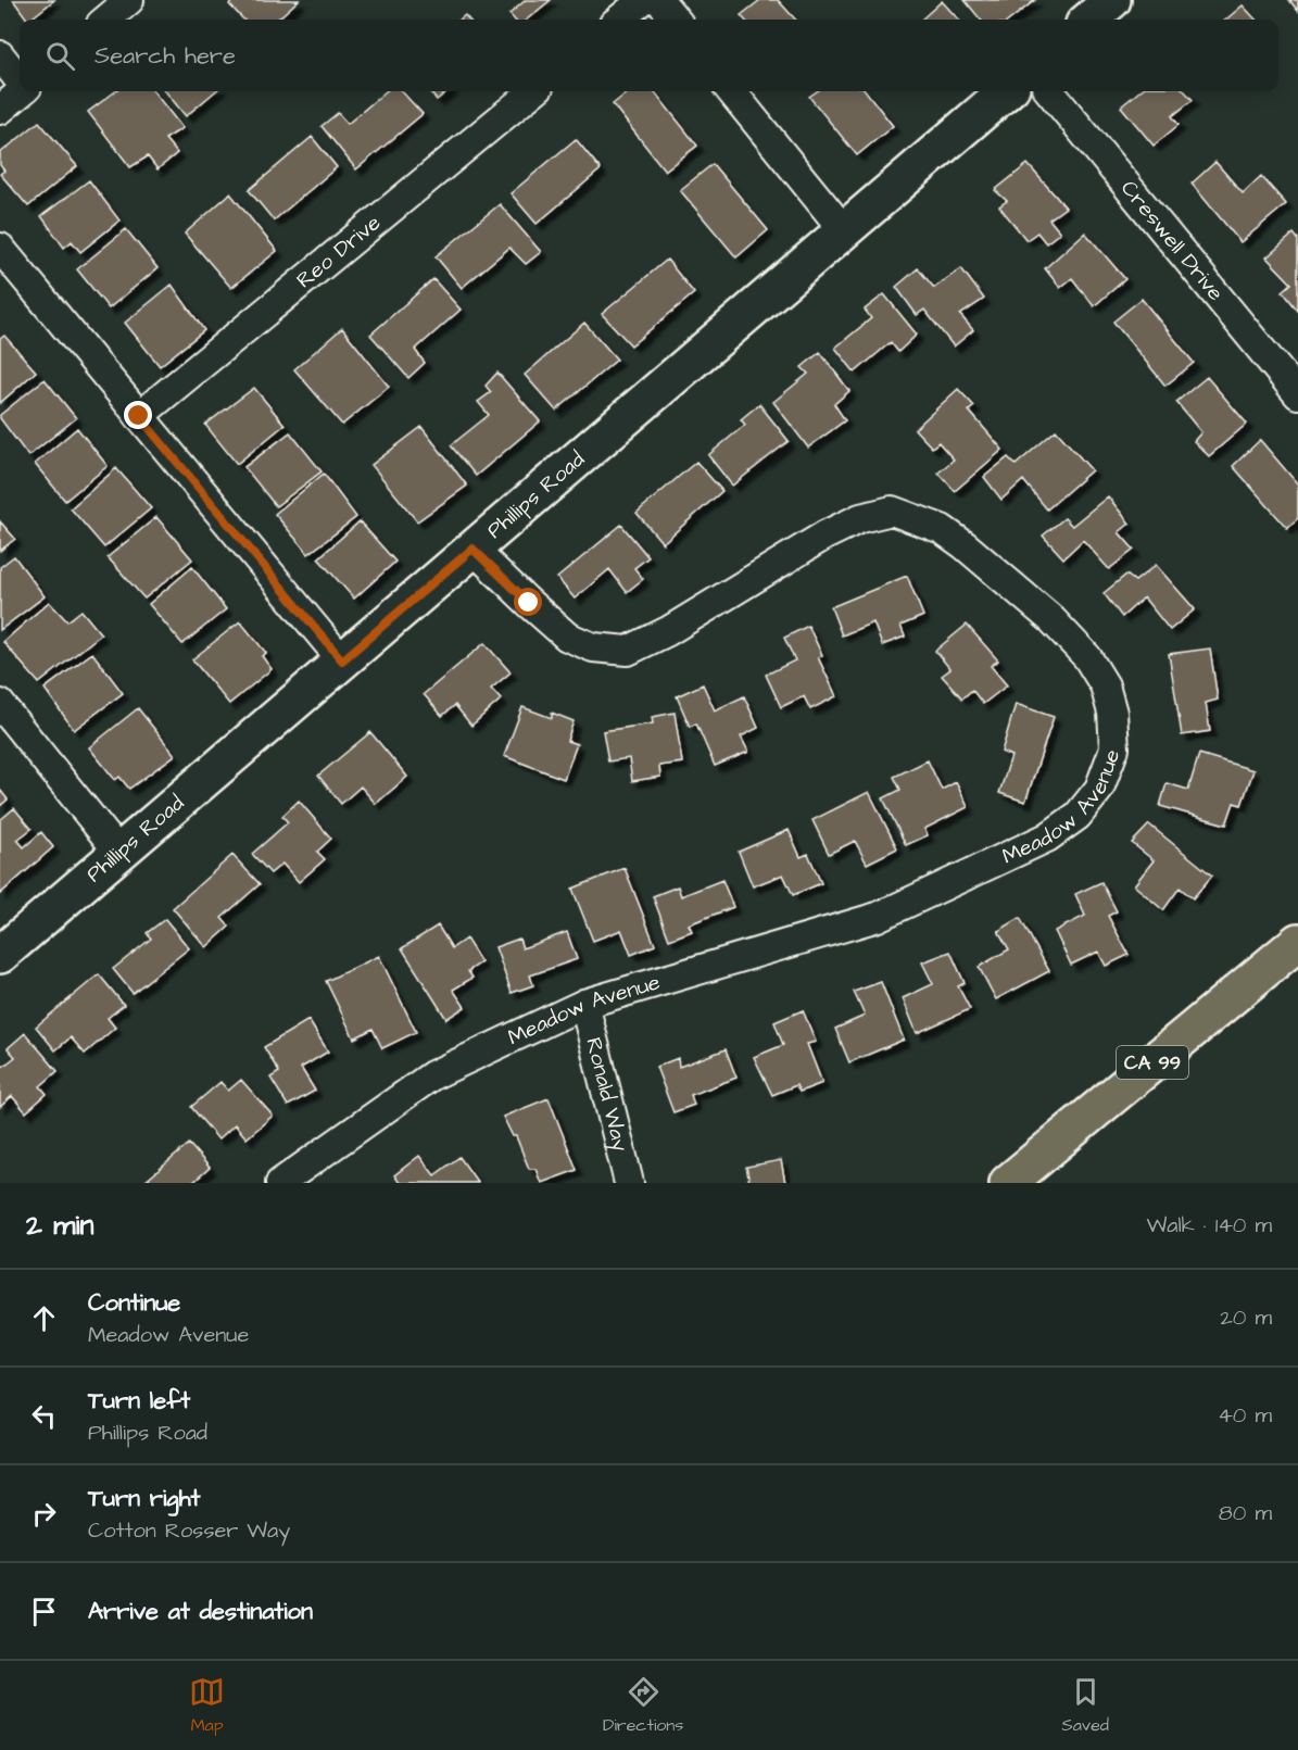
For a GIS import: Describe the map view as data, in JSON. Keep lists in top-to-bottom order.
{
  "streets": {
    "highway": ["CA 99"],
    "street": [
      "Creswell Drive",
      "Reo Drive",
      "Phillips Road",
      "Meadow Avenue",
      "Ronald Way"
    ]
  },
  "crossings": [
    ["Phillips Road", "Meadow Avenue"],
    ["Meadow Avenue", "Ronald Way"]
  ],
  "page": {
    "search": "Search here",
    "heading": ["2 min", "Walk · 140 m"],
    "list": [
      ["Continue", "Meadow Avenue", "20 m"],
      ["Turn left", "Phillips Road", "40 m"],
      ["Turn right", "Cotton Rosser Way", "80 m"],
      "Arrive at destination"
    ],
    "nav": ["Map", "Directions", "Saved"]
  }
}
